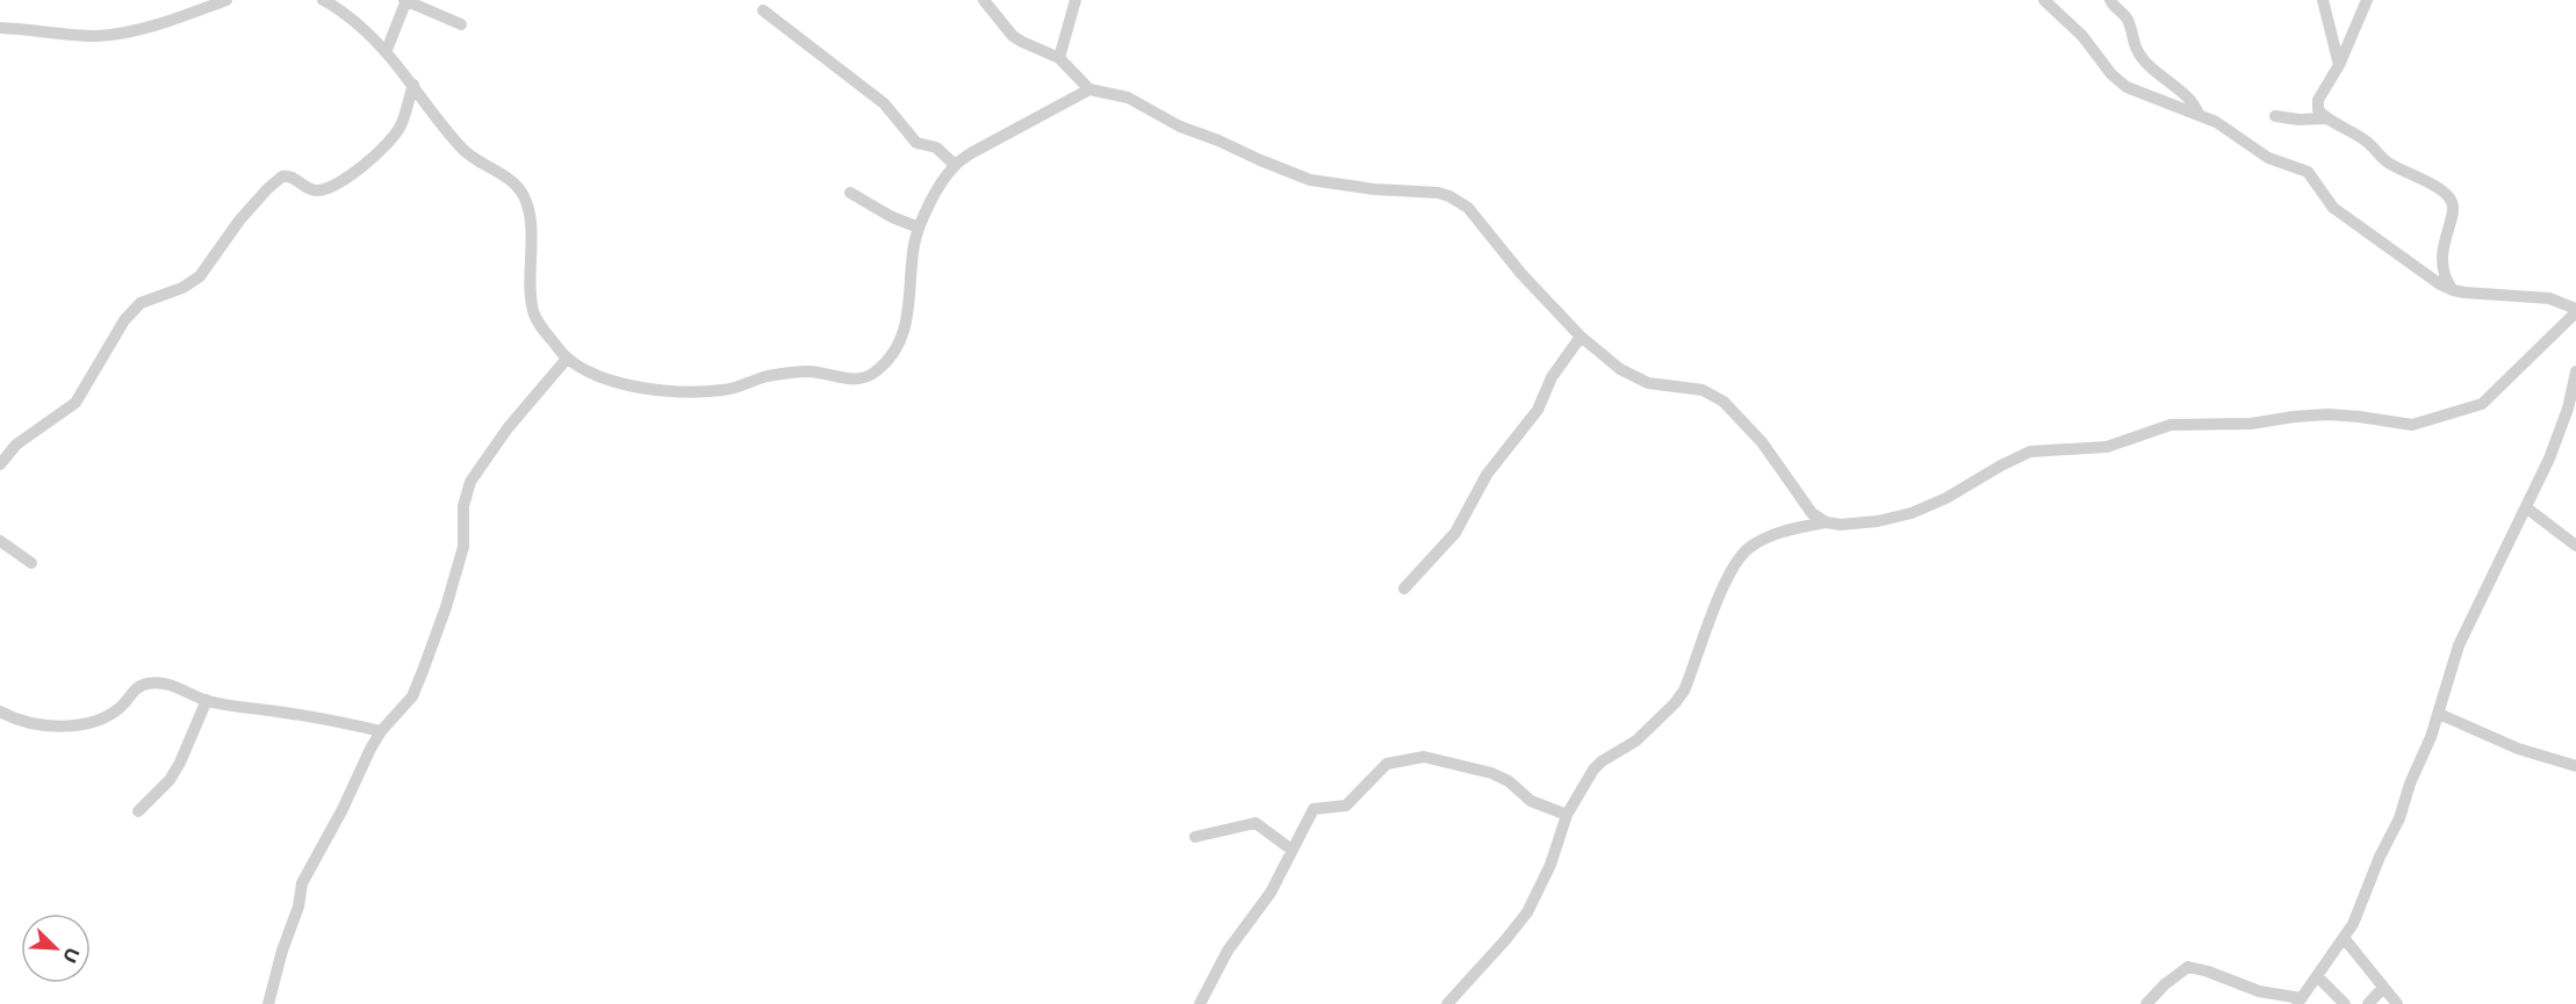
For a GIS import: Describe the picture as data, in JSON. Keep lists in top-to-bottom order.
{
  "north": "bottom right"
}
